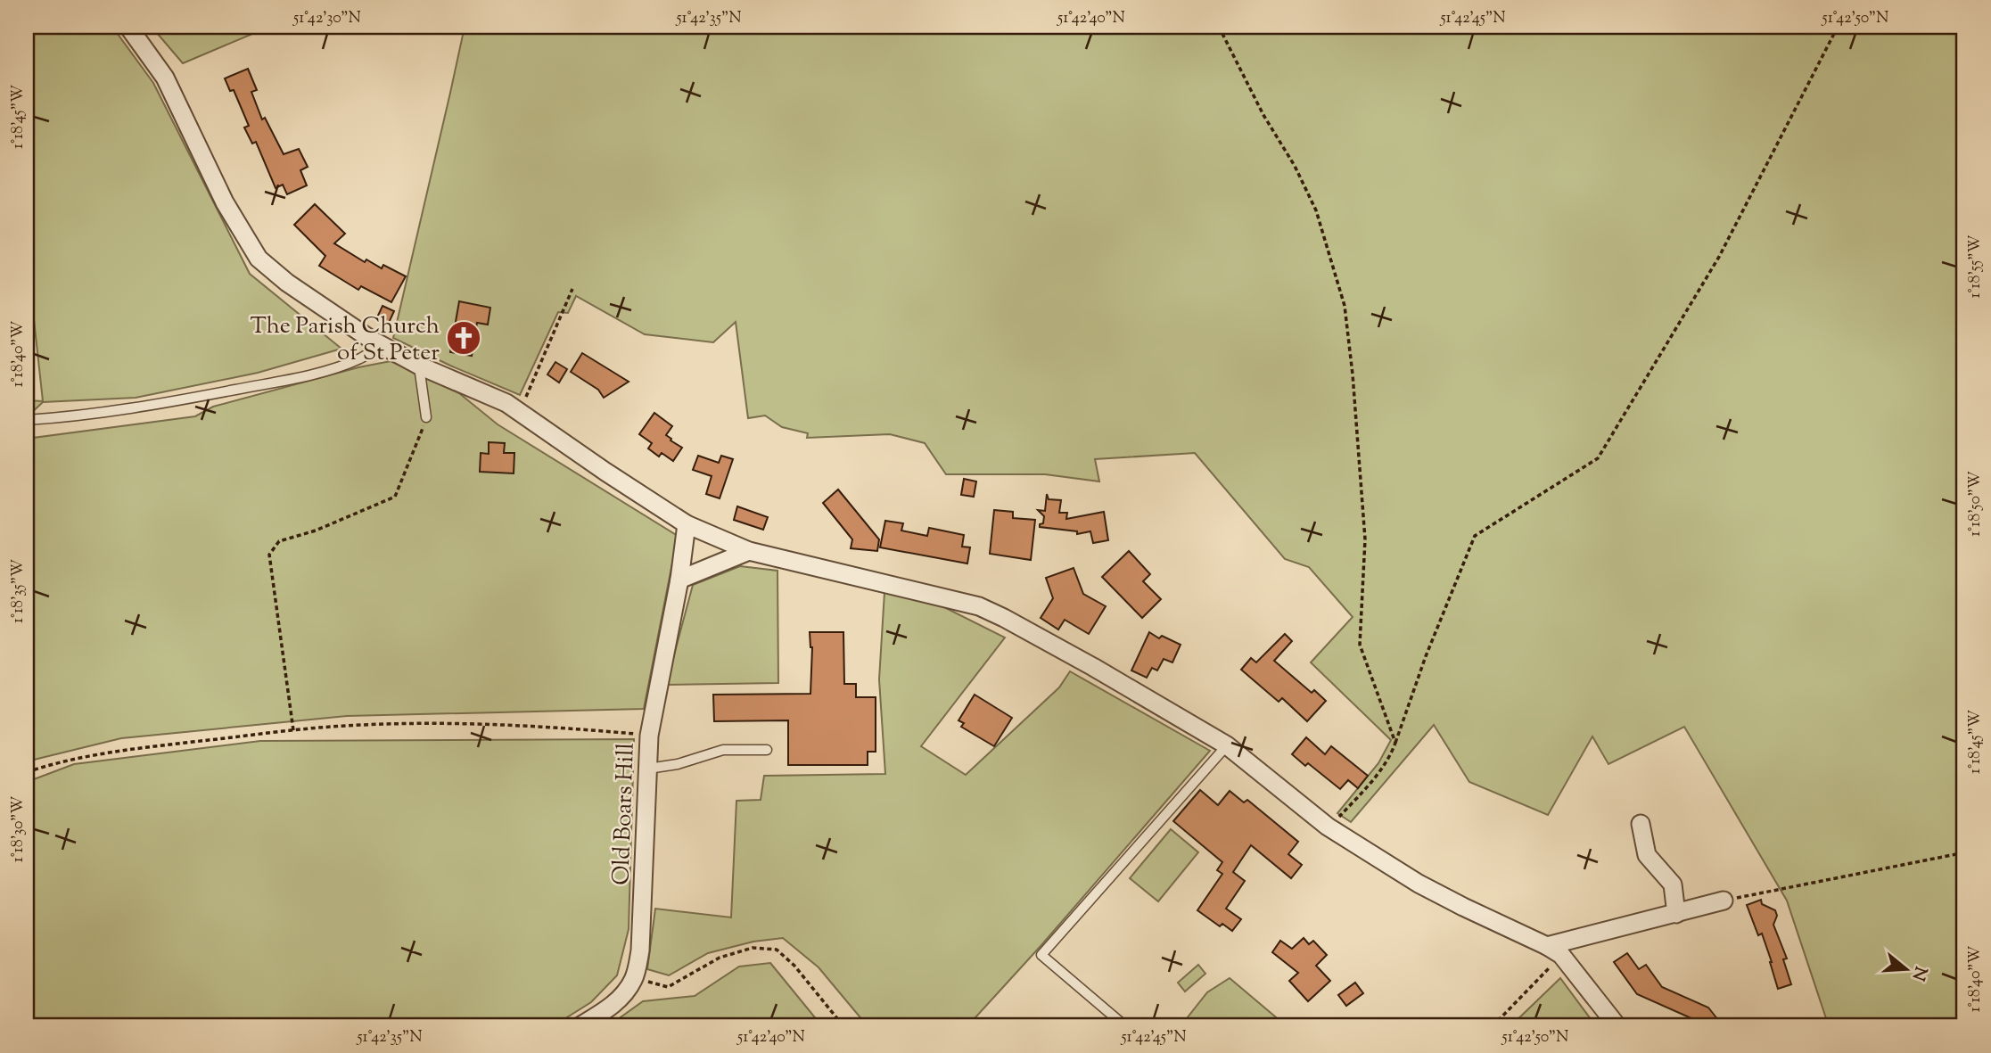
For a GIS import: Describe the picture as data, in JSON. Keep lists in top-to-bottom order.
{
  "streets": {
    "street": ["Old Boars Hill"]
  },
  "places": {
    "church": ["The Parish Church of St Peter"]
  },
  "north": "right",
  "coordinates": [
    "51°42'30\"N",
    "51°42'35\"N",
    "51°42'40\"N",
    "51°42'45\"N",
    "51°42'50\"N",
    "1°18'45\"W",
    "1°18'55\"W",
    "1°18'40\"W",
    "1°18'50\"W",
    "1°18'35\"W",
    "1°18'30\"W"
  ]
}
